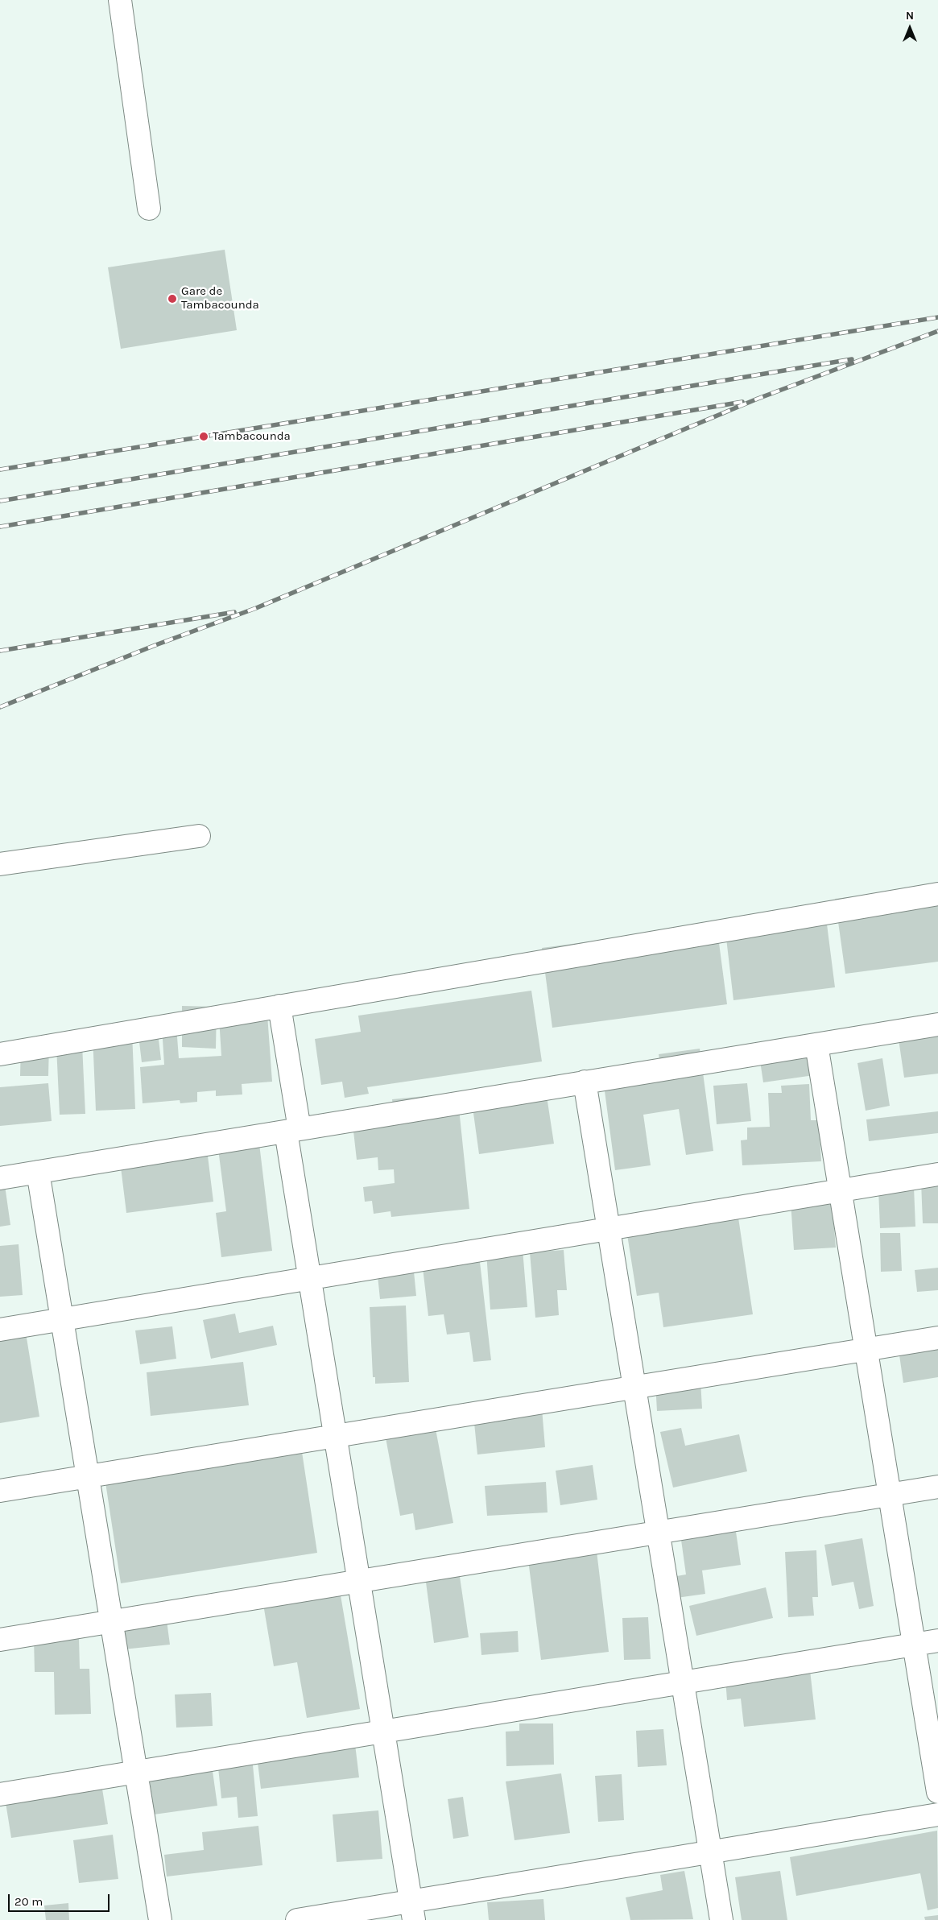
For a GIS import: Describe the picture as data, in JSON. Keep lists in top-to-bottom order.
{
  "places": ["Gare de Tambacounda", "Tambacounda"],
  "scale_bar": "20 m",
  "north": "top"
}
